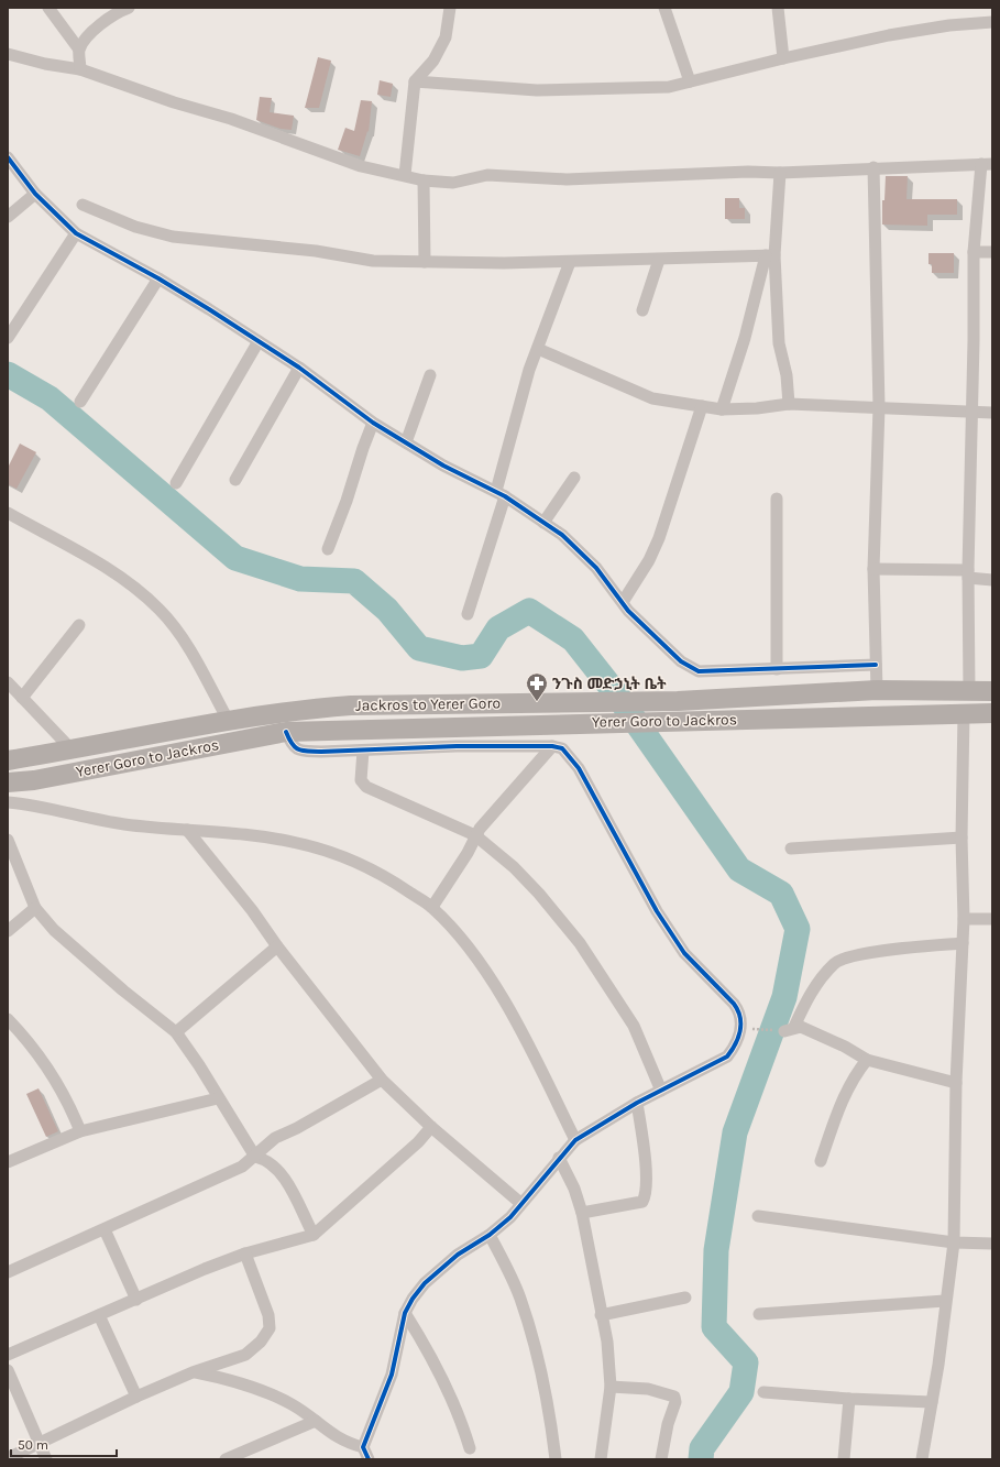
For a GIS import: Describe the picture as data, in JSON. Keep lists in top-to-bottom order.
{
  "streets": {
    "main road": ["Jackros to Yerer Goro", "Yerer Goro to Jackros"]
  },
  "places": {
    "pharmacy": ["ንጉስ መድኃኒት ቤት"]
  },
  "scale_bar": "50 m"
}
